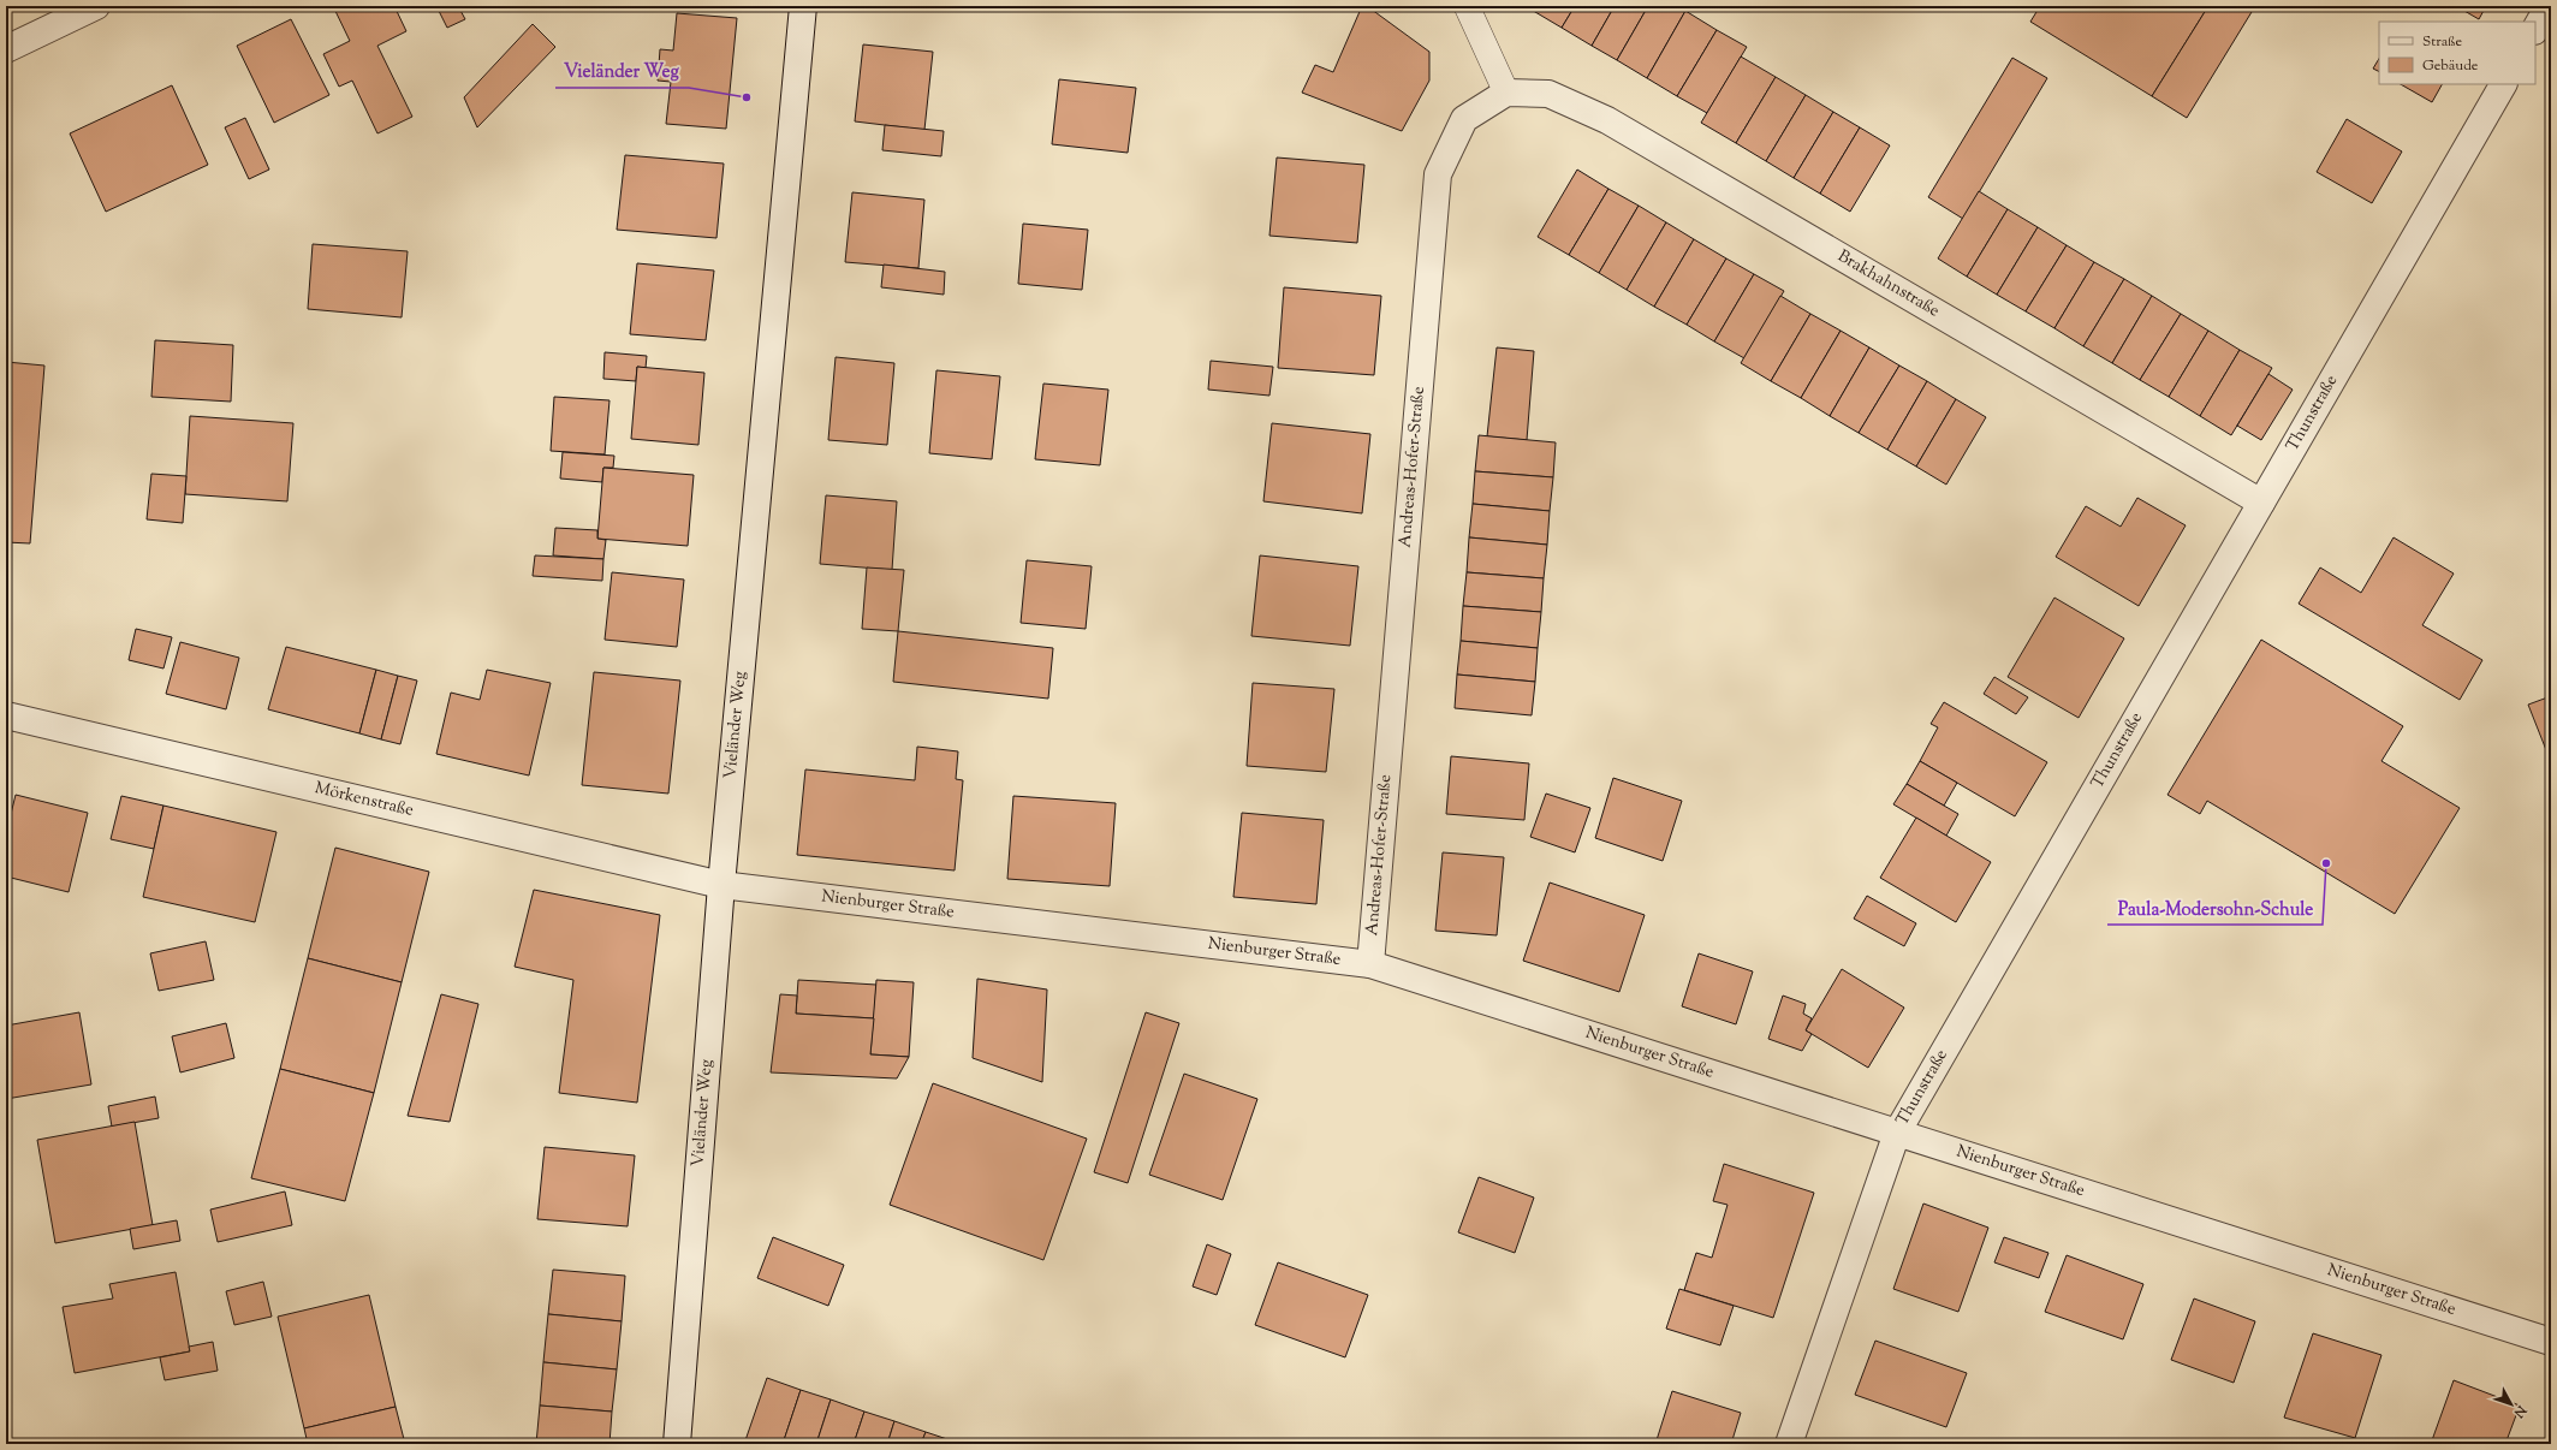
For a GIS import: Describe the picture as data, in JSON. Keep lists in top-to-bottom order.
{
  "streets": {
    "street": [
      "Brakhahnstraße",
      "Thunstraße",
      "Andreas-Hofer-Straße",
      "Vieländer Weg",
      "Mörkenstraße",
      "Nienburger Straße"
    ]
  },
  "crossings": [
    ["Brakhahnstraße", "Thunstraße"],
    ["Brakhahnstraße", "Andreas-Hofer-Straße"],
    ["Thunstraße", "Nienburger Straße"],
    ["Andreas-Hofer-Straße", "Nienburger Straße"],
    ["Vieländer Weg", "Mörkenstraße"],
    ["Vieländer Weg", "Nienburger Straße"],
    ["Mörkenstraße", "Nienburger Straße"]
  ],
  "places": ["Vieländer Weg", "Paula-Modersohn-Schule"],
  "legend": ["Straße", "Gebäude"],
  "north": "bottom right"
}
